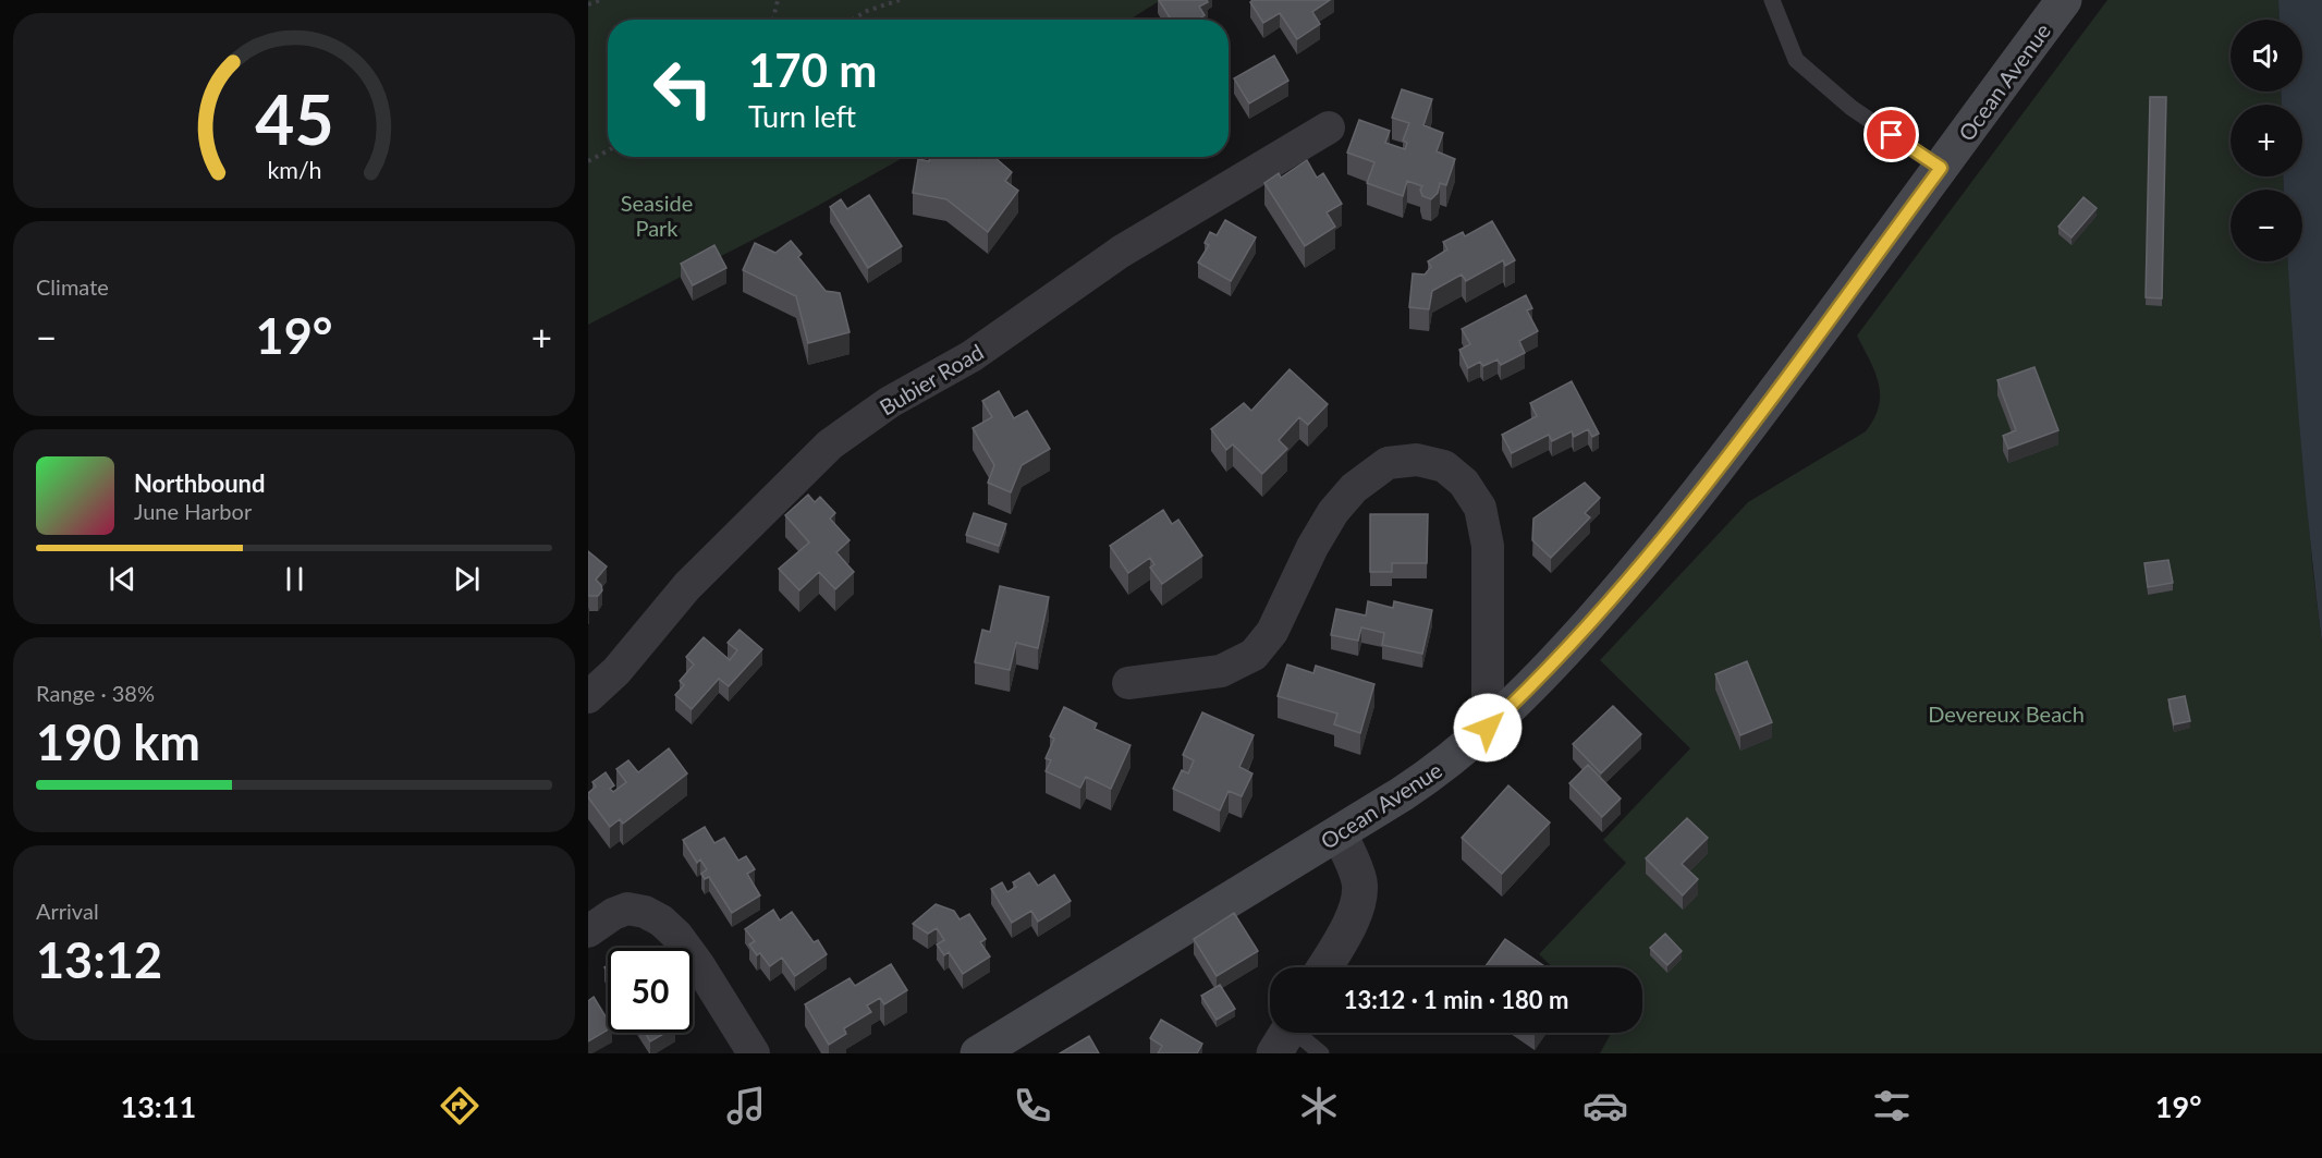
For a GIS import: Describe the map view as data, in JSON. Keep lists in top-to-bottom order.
{
  "streets": {
    "main road": ["Ocean Avenue"],
    "street": ["Bubier Road"]
  },
  "parks": ["Seaside Park", "Devereux Beach"],
  "page": {
    "map_buttons": ["+", "−"],
    "turn": ["170 m", "Turn left"],
    "tile": [
      "Climate",
      ["Range · 38%", "190 km"],
      ["Arrival", "13:12"]
    ],
    "heat": ["−", "19°", "+"],
    "song": ["Northbound", "June Harbor"],
    "limit": "50",
    "trip": "13:12 · 1 min · 180 m",
    "tabs": ["13:11", "19°"],
    "gauge": ["45", "km/h"]
  }
}
